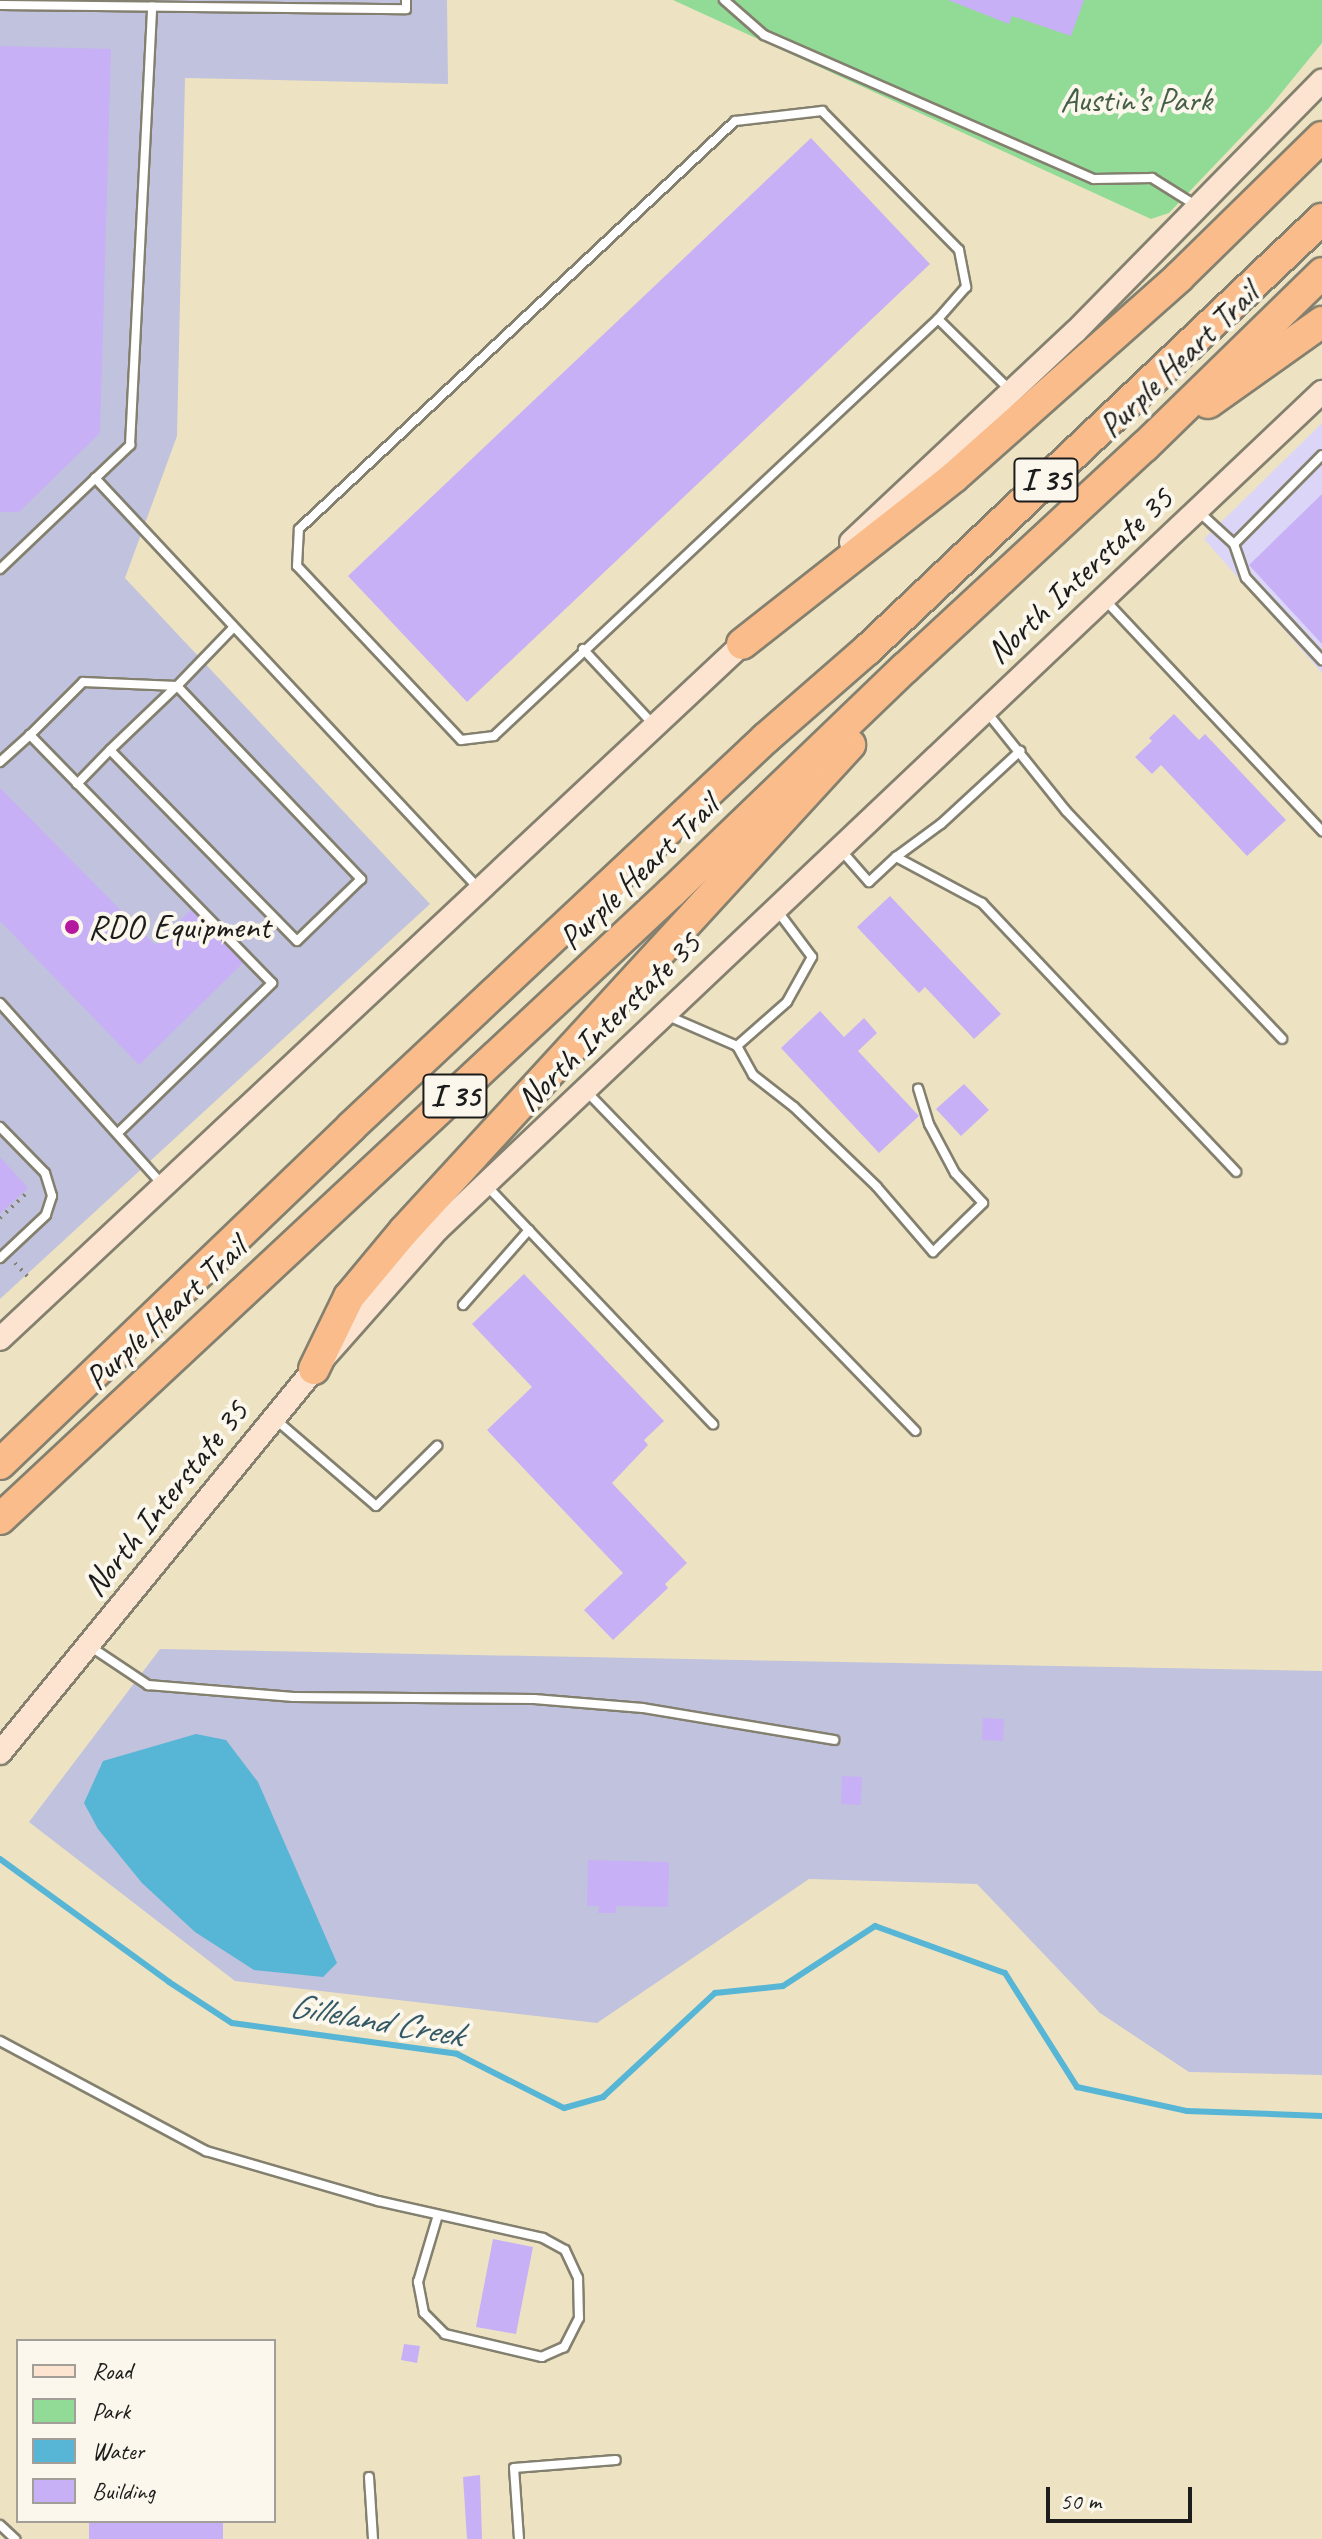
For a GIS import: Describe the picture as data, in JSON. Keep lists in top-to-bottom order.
{
  "streets": {
    "highway": ["Purple Heart Trail", "I 35"],
    "main road": ["North Interstate 35"]
  },
  "water": ["Gilleland Creek"],
  "parks": ["Austin’s Park"],
  "places": ["RDO Equipment"],
  "legend": [
    "Road",
    "Park",
    "Water",
    "Building"
  ],
  "scale_bar": "50 m"
}
